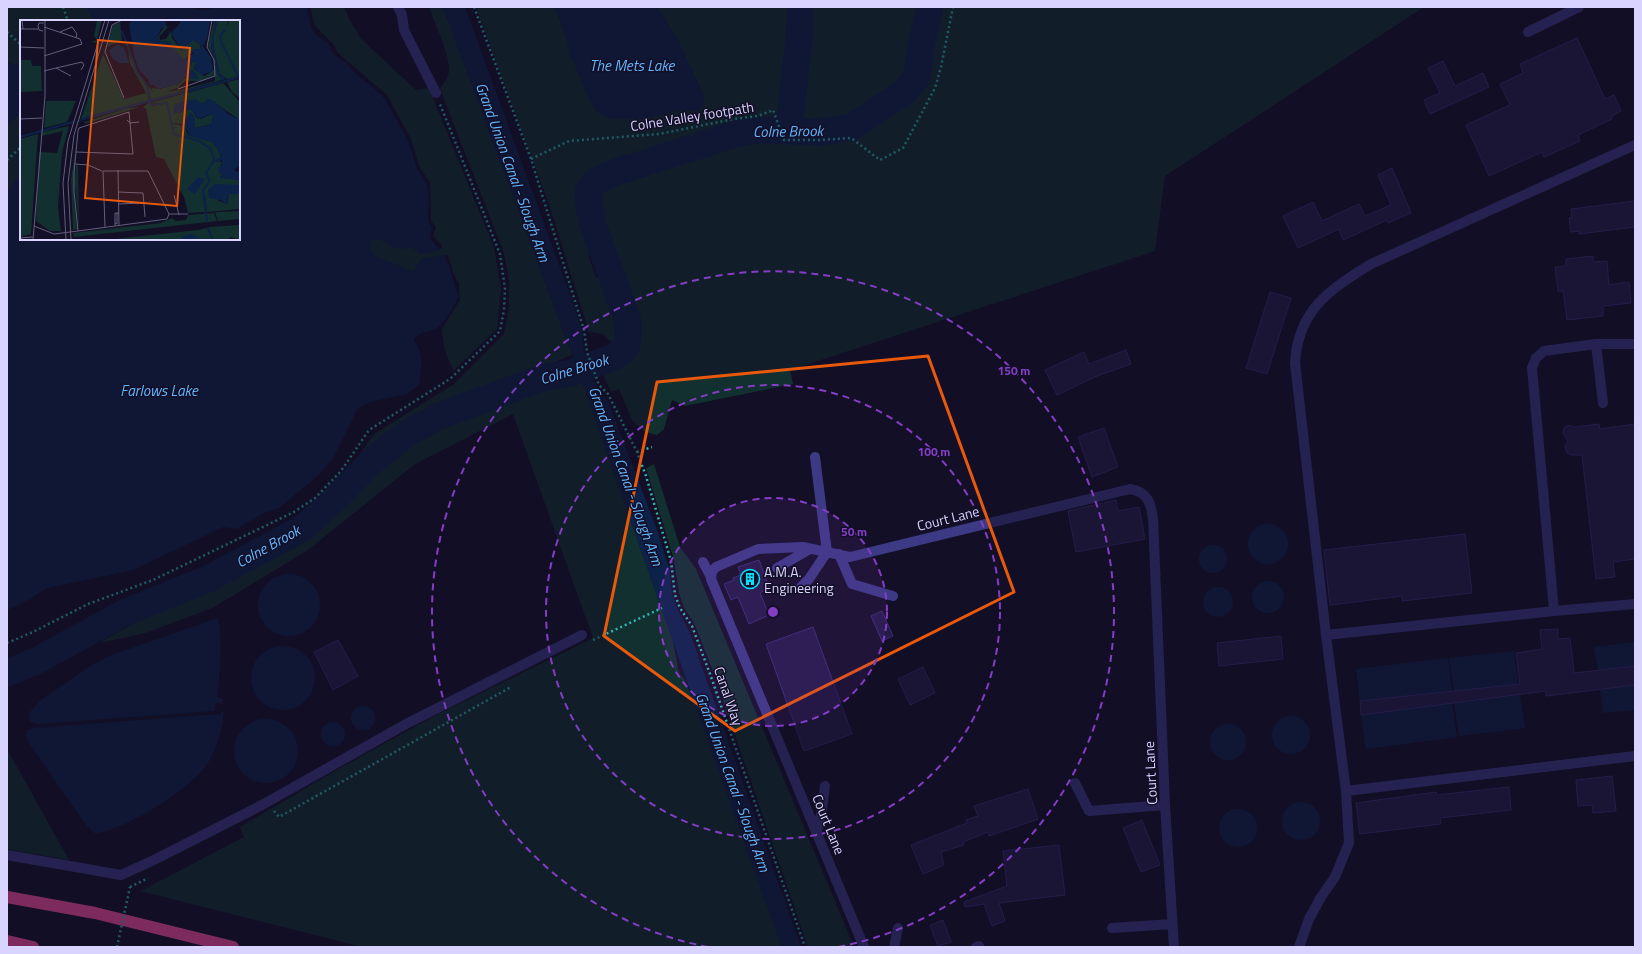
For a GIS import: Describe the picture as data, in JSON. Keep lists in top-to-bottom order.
{
  "streets": {
    "lane": ["Court Lane"],
    "path": ["Colne Valley footpath", "Canal Way"]
  },
  "crossings": [
    ["Colne Valley footpath", "Canal Way"]
  ],
  "water": [
    "The Mets Lake",
    "Colne Brook",
    "Grand Union Canal - Slough Arm",
    "Farlows Lake"
  ],
  "places": {
    "building": ["A.M.A. Engineering"]
  },
  "rings": ["150 m", "100 m", "50 m"]
}
